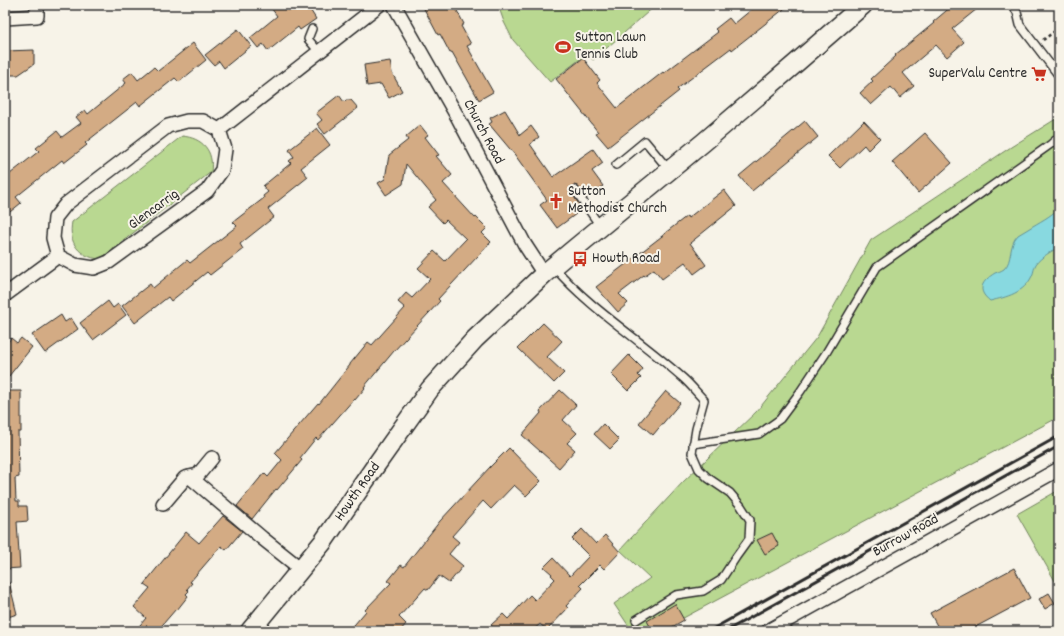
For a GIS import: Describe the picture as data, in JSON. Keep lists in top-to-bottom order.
{
  "streets": {
    "main road": ["Howth Road"],
    "street": ["Church Road", "Glencarrig", "Burrow Road"]
  },
  "crossings": [
    ["Church Road", "Howth Road"]
  ],
  "places": {
    "sports": ["Sutton Lawn Tennis Club"],
    "supermarket": ["SuperValu Centre"],
    "church": ["Sutton Methodist Church"],
    "bus stop": ["Howth Road"]
  }
}
